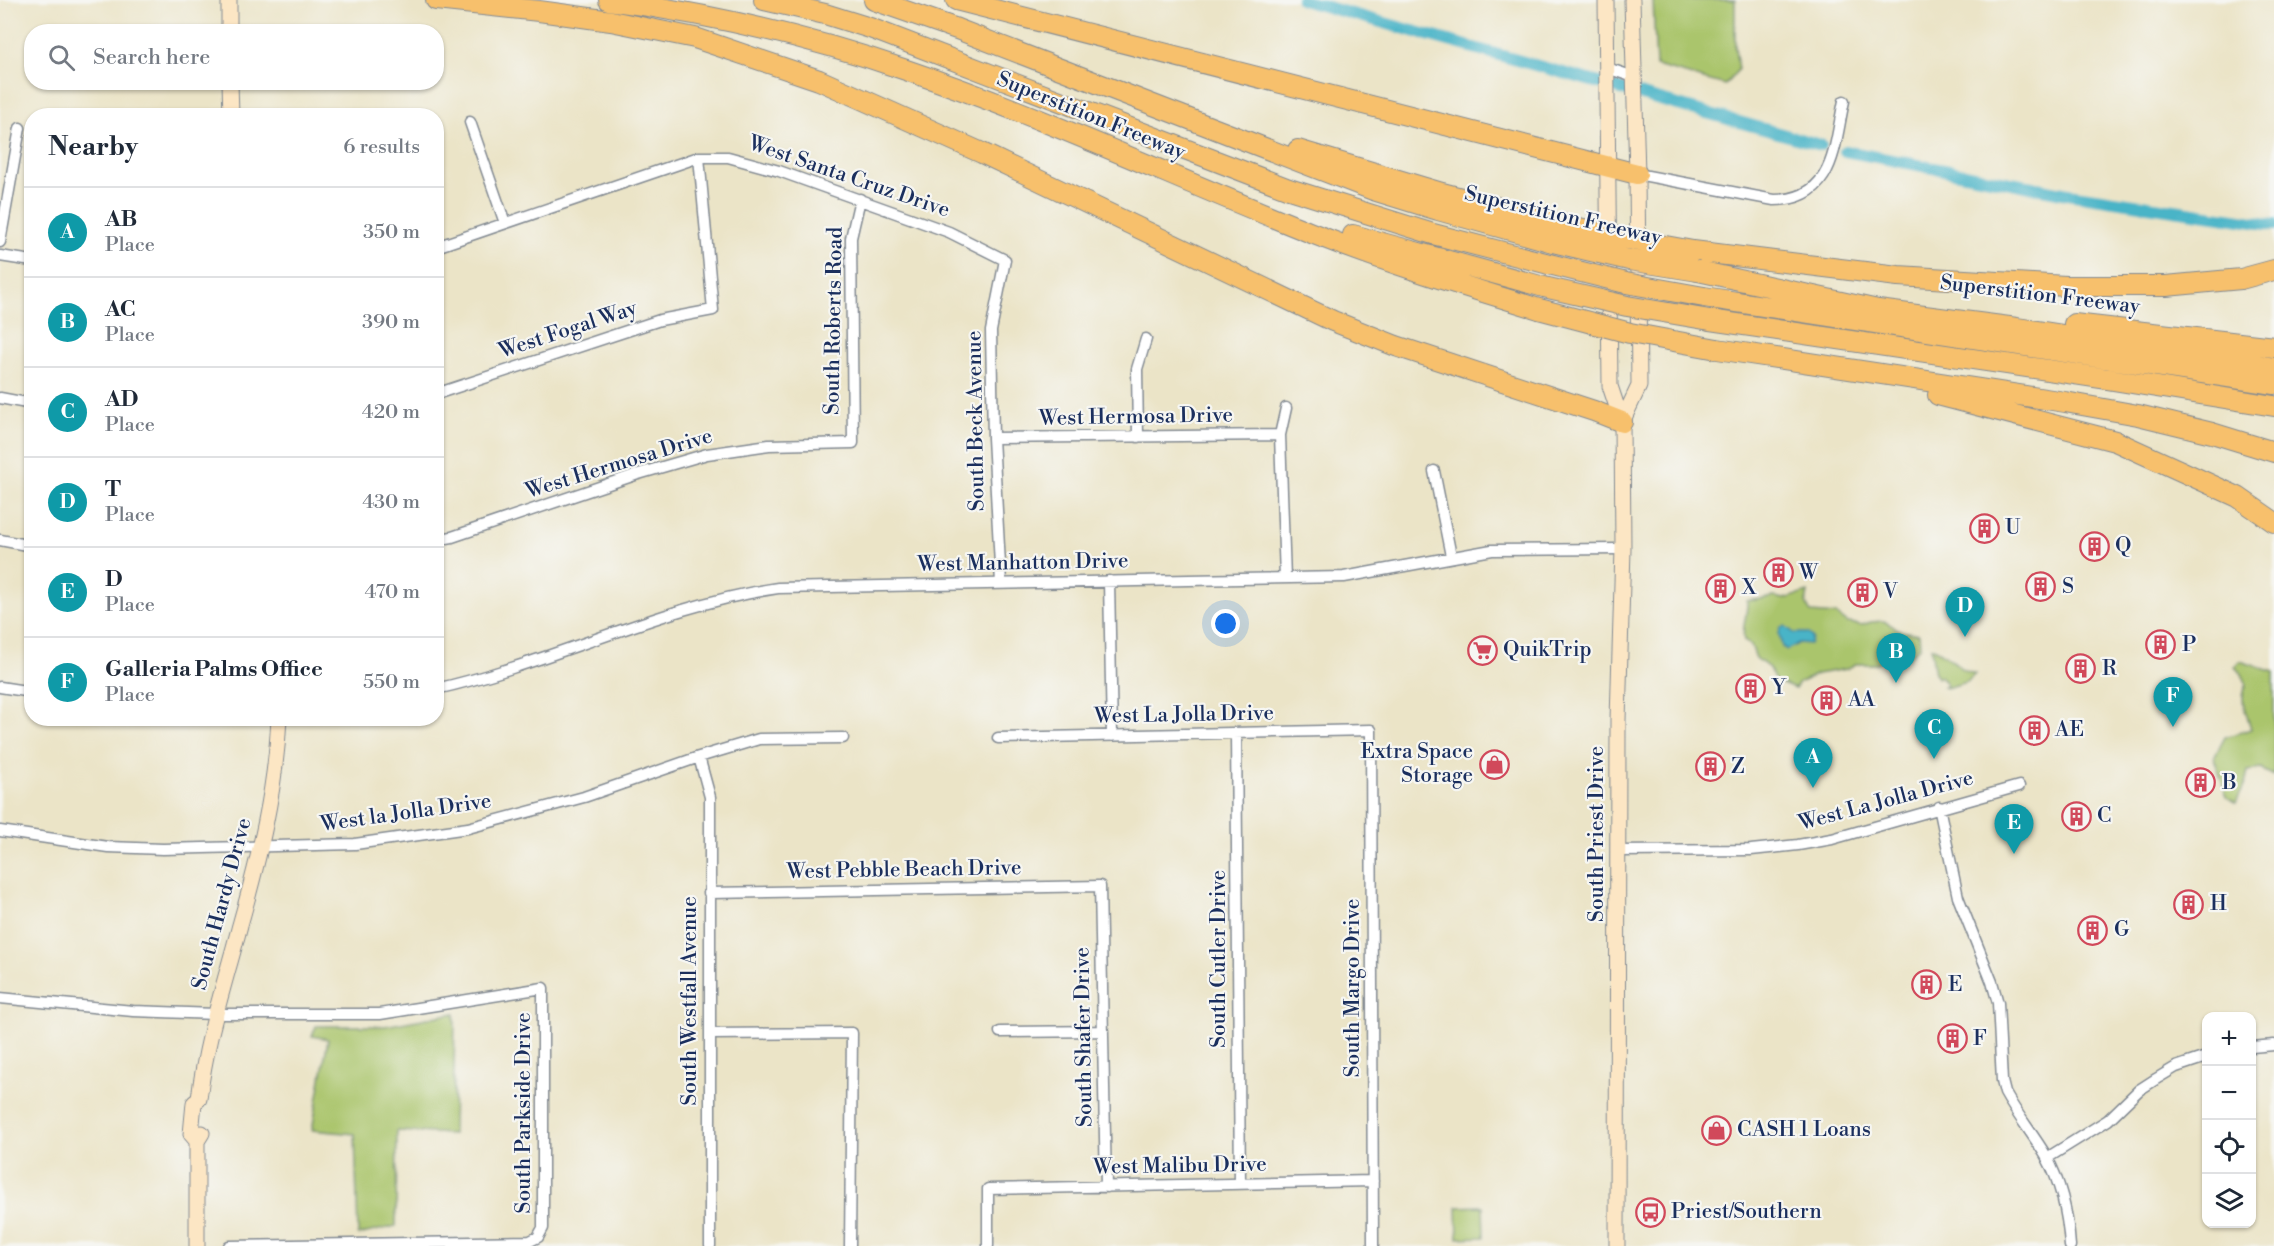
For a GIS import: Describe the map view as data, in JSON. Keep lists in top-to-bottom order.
{
  "streets": {
    "highway": ["Superstition Freeway"],
    "main road": ["South Priest Drive", "South Hardy Drive"],
    "street": [
      "West Santa Cruz Drive",
      "South Roberts Road",
      "West Fogal Way",
      "West Hermosa Drive",
      "South Beck Avenue",
      "West Manhatton Drive",
      "West La Jolla Drive",
      "West la Jolla Drive",
      "West Pebble Beach Drive",
      "South Cutler Drive",
      "South Margo Drive",
      "South Westfall Avenue",
      "South Shafer Drive",
      "South Parkside Drive",
      "West Malibu Drive"
    ]
  },
  "crossings": [
    ["West Santa Cruz Drive", "South Roberts Road"],
    ["West Santa Cruz Drive", "West Fogal Way"],
    ["West Santa Cruz Drive", "South Beck Avenue"],
    ["South Roberts Road", "West Hermosa Drive"],
    ["West Hermosa Drive", "South Beck Avenue"],
    ["South Beck Avenue", "West Manhatton Drive"],
    ["West Manhatton Drive", "South Priest Drive"],
    ["West La Jolla Drive", "South Priest Drive"],
    ["West La Jolla Drive", "South Cutler Drive"],
    ["West La Jolla Drive", "South Margo Drive"],
    ["West la Jolla Drive", "South Hardy Drive"],
    ["West la Jolla Drive", "South Westfall Avenue"],
    ["West Pebble Beach Drive", "South Westfall Avenue"],
    ["West Pebble Beach Drive", "South Shafer Drive"],
    ["South Hardy Drive", "South Parkside Drive"],
    ["South Cutler Drive", "West Malibu Drive"],
    ["South Margo Drive", "West Malibu Drive"],
    ["South Shafer Drive", "West Malibu Drive"]
  ],
  "places": {
    "building": [
      "U",
      "Q",
      "W",
      "S",
      "X",
      "V",
      "P",
      "R",
      "Y",
      "AA",
      "AE",
      "Z",
      "B",
      "C",
      "H",
      "G",
      "E",
      "F"
    ],
    "supermarket": ["QuikTrip"],
    "shop": ["Extra Space Storage", "CASH 1 Loans"],
    "bus stop": ["Priest/Southern"]
  },
  "page": {
    "search": "Search here",
    "heading": ["Nearby", "6 results"],
    "list": [
      {
        "mark": "A",
        "name": "AB",
        "note": "Place",
        "value": "350 m"
      },
      {
        "mark": "B",
        "name": "AC",
        "note": "Place",
        "value": "390 m"
      },
      {
        "mark": "C",
        "name": "AD",
        "note": "Place",
        "value": "420 m"
      },
      {
        "mark": "D",
        "name": "T",
        "note": "Place",
        "value": "430 m"
      },
      {
        "mark": "E",
        "name": "D",
        "note": "Place",
        "value": "470 m"
      },
      {
        "mark": "F",
        "name": "Galleria Palms Office",
        "note": "Place",
        "value": "550 m"
      }
    ],
    "pins": [
      "D",
      "B",
      "F",
      "C",
      "A",
      "E"
    ],
    "map_buttons": ["+", "−"]
  }
}
